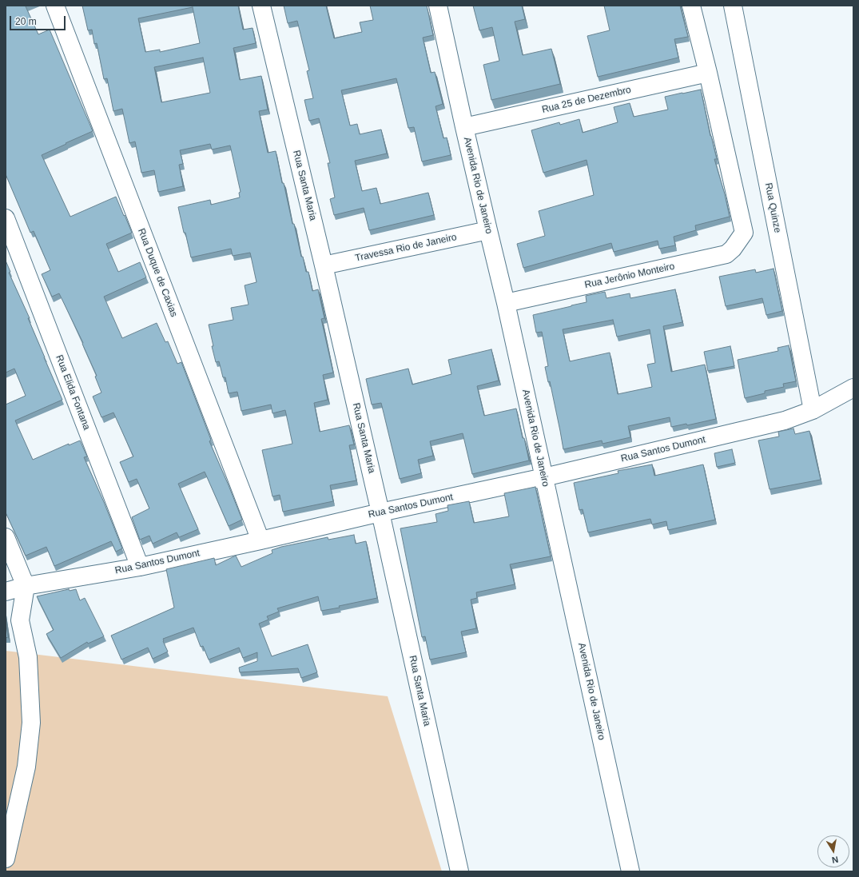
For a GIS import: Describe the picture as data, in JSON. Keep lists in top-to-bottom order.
{
  "streets": {
    "street": [
      "Rua 25 de Dezembro",
      "Rua Santa Maria",
      "Avenida Rio de Janeiro",
      "Rua Quinze",
      "Travessa Rio de Janeiro",
      "Rua Duque de Caxias",
      "Rua Jerônio Monteiro",
      "Rua Elida Fontana",
      "Rua Santos Dumont"
    ]
  },
  "crossings": [
    ["Rua 25 de Dezembro", "Avenida Rio de Janeiro"],
    ["Rua 25 de Dezembro", "Rua Jerônio Monteiro"],
    ["Rua Santa Maria", "Travessa Rio de Janeiro"],
    ["Rua Santa Maria", "Rua Santos Dumont"],
    ["Avenida Rio de Janeiro", "Travessa Rio de Janeiro"],
    ["Avenida Rio de Janeiro", "Rua Jerônio Monteiro"],
    ["Avenida Rio de Janeiro", "Rua Santos Dumont"],
    ["Rua Quinze", "Rua Santos Dumont"],
    ["Rua Duque de Caxias", "Rua Santos Dumont"],
    ["Rua Elida Fontana", "Rua Santos Dumont"]
  ],
  "scale_bar": "20 m",
  "north": "bottom"
}
